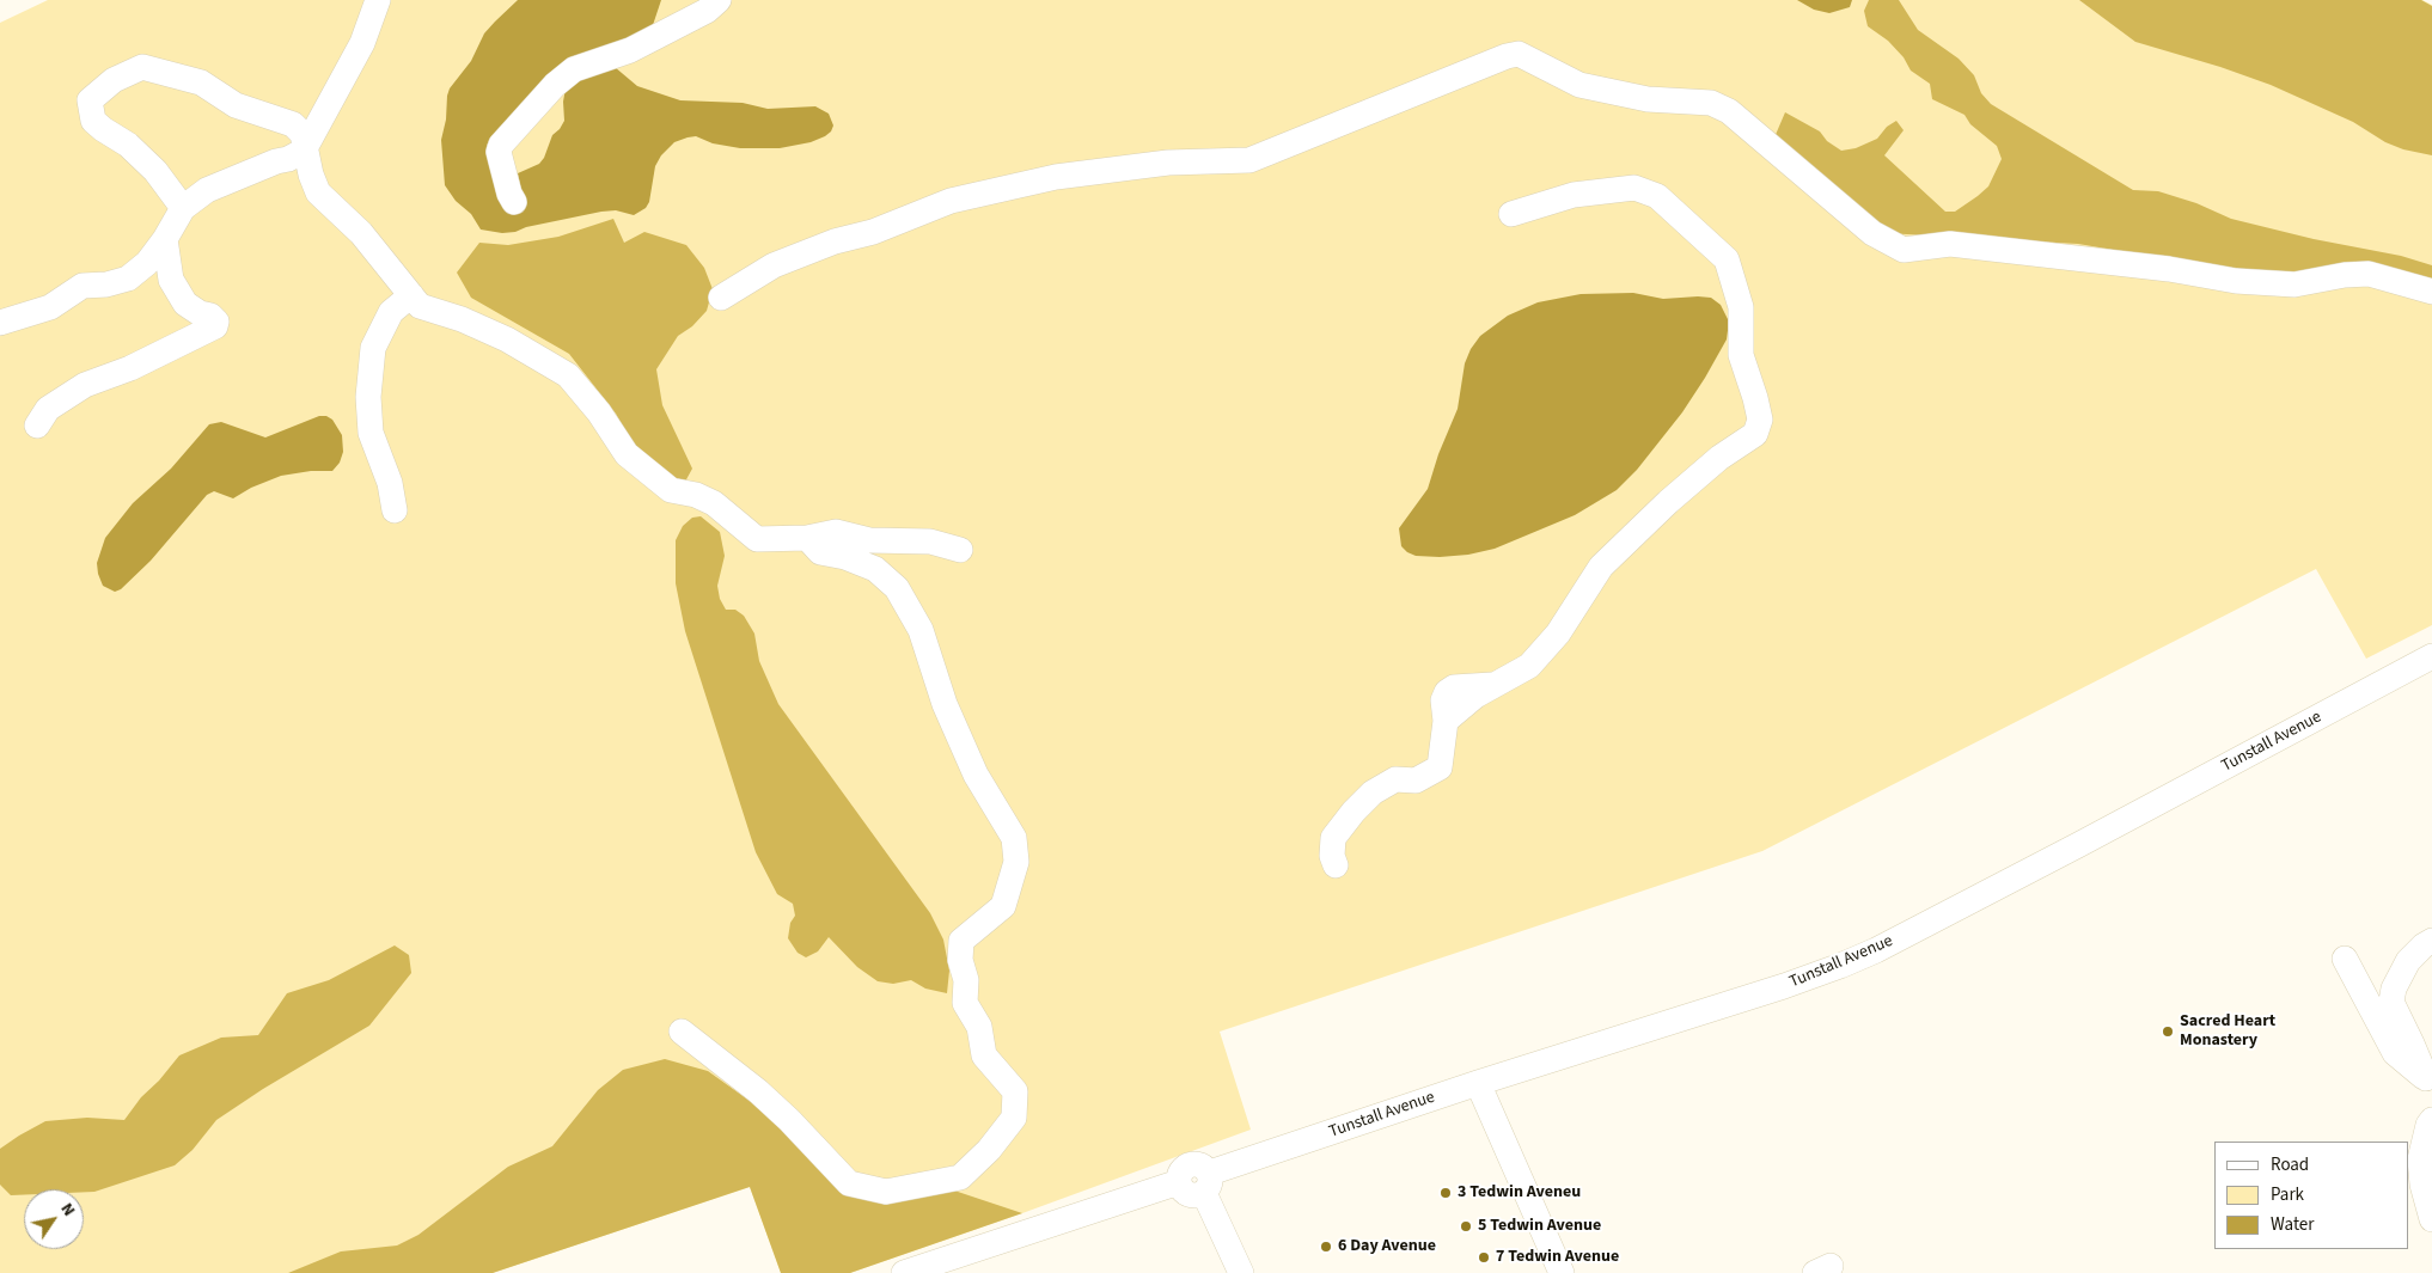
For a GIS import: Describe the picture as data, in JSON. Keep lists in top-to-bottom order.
{
  "streets": {
    "street": ["Tunstall Avenue"]
  },
  "places": [
    "Sacred Heart Monastery",
    "3 Tedwin Aveneu",
    "5 Tedwin Avenue",
    "6 Day Avenue",
    "7 Tedwin Avenue"
  ],
  "legend": ["Road", "Park", "Water"],
  "north": "top right"
}
